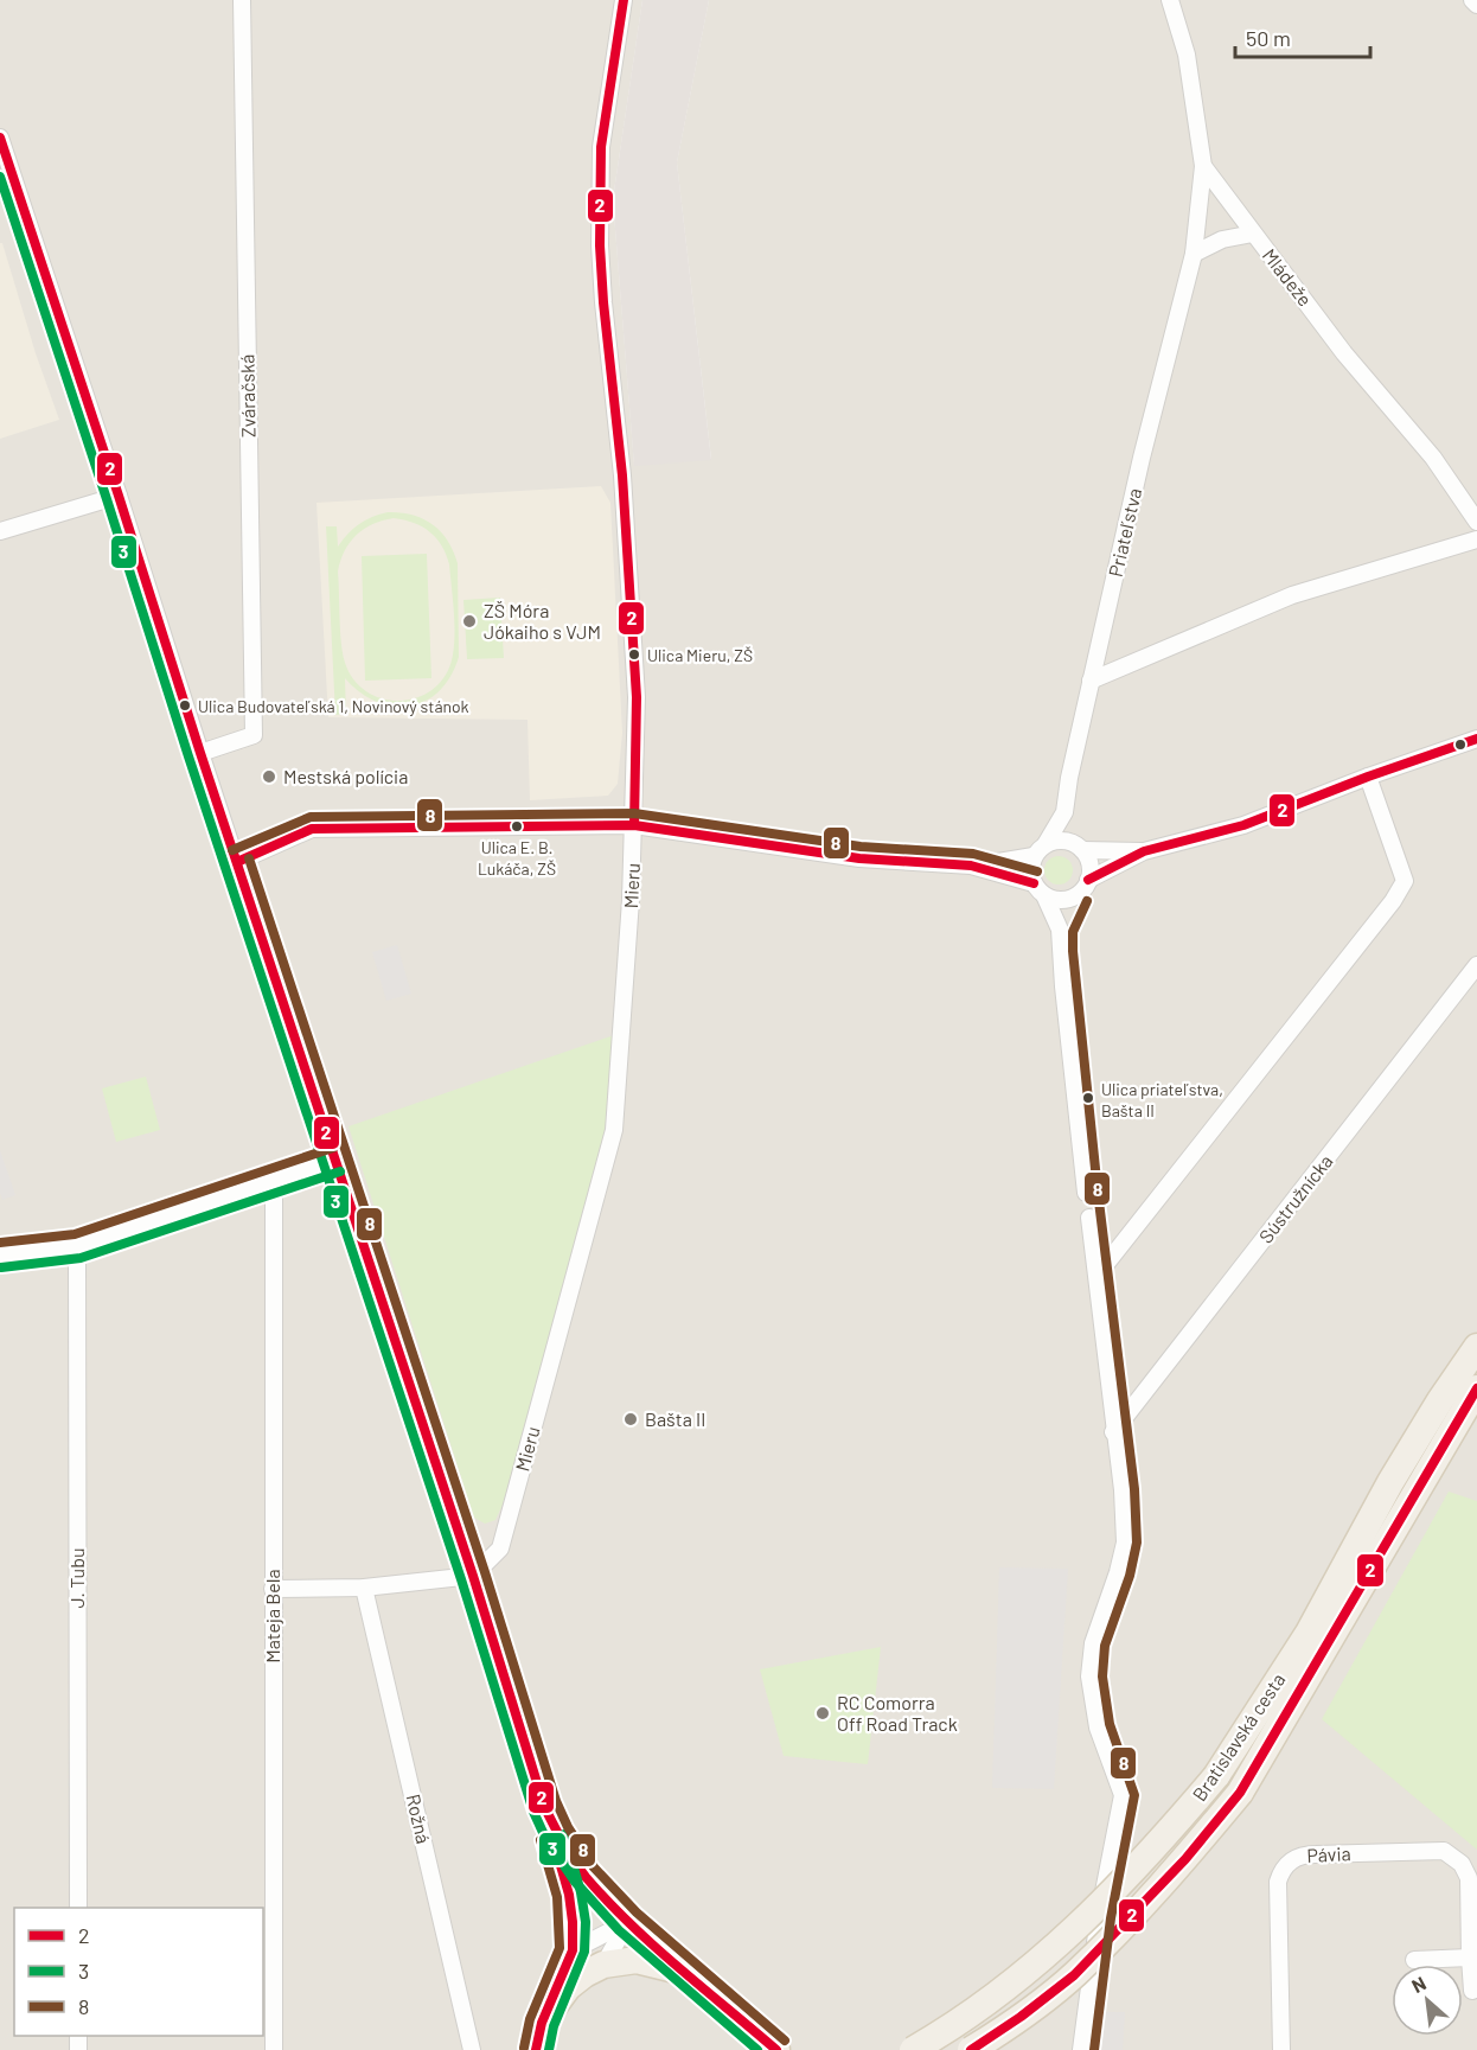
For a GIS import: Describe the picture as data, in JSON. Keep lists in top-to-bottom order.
{
  "streets": {
    "main road": ["Bratislavská cesta"],
    "street": [
      "Mládeže",
      "Zváračská",
      "Priateľstva",
      "Mieru",
      "Sústružnícka",
      "J. Tubu",
      "Mateja Bela",
      "Rožná",
      "Pávia"
    ]
  },
  "crossings": [
    ["Mládeže", "Priateľstva"]
  ],
  "places": [
    "ZŠ Móra Jókaiho s VJM",
    "Ulica Mieru, ZŠ",
    "Ulica Budovateľská 1, Novinový stánok",
    "Mestská polícia",
    "Ulica E. B. Lukáča, ZŠ",
    "Ulica priateľstva, Bašta II",
    "Bašta II",
    "RC Comorra Off Road Track"
  ],
  "lines": ["transit line 2", "transit line 3", "transit line 8"],
  "legend": ["2", "3", "8"],
  "scale_bar": "50 m",
  "north": "top left"
}
